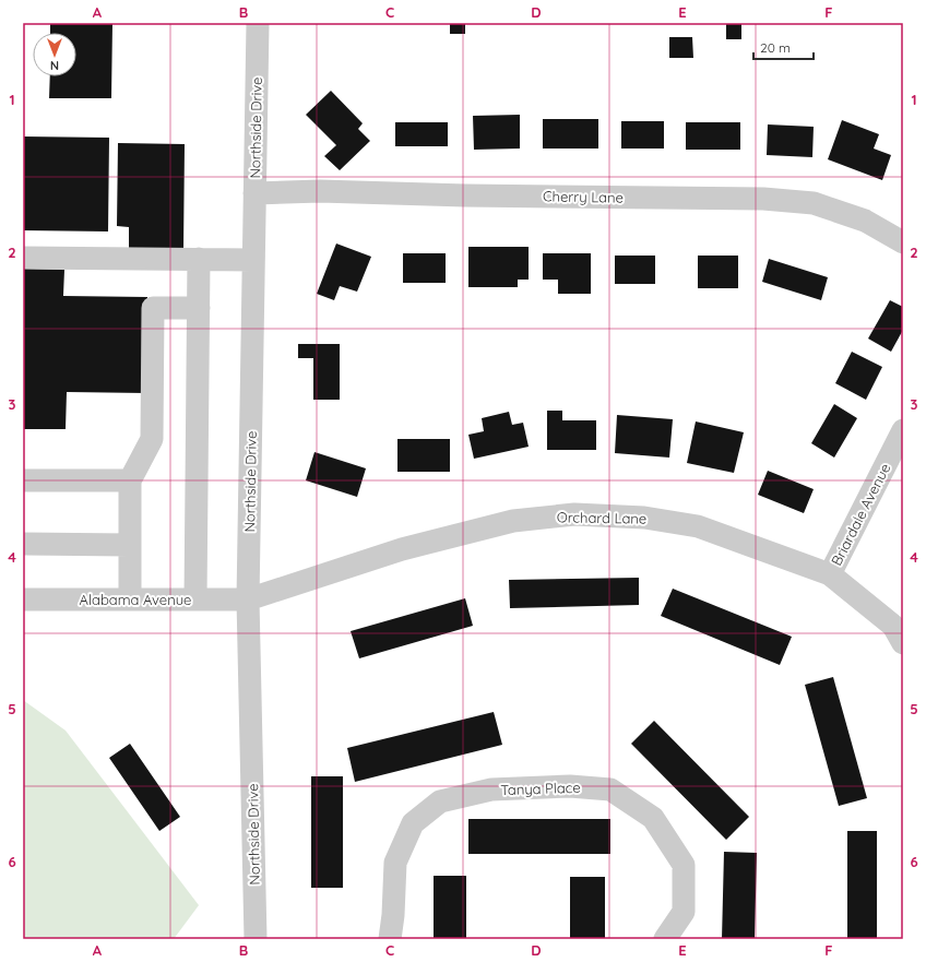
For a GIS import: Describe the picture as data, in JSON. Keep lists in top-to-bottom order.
{
  "streets": {
    "street": [
      "Northside Drive",
      "Cherry Lane",
      "Briardale Avenue",
      "Orchard Lane",
      "Alabama Avenue",
      "Tanya Place"
    ]
  },
  "crossings": [
    ["Northside Drive", "Cherry Lane"],
    ["Northside Drive", "Orchard Lane"],
    ["Northside Drive", "Alabama Avenue"],
    ["Briardale Avenue", "Orchard Lane"],
    ["Orchard Lane", "Alabama Avenue"]
  ],
  "scale_bar": "20 m",
  "north": "bottom",
  "grid": {
    "columns": [
      "A",
      "B",
      "C",
      "D",
      "E",
      "F"
    ],
    "rows": [
      "1",
      "2",
      "3",
      "4",
      "5",
      "6"
    ]
  }
}
